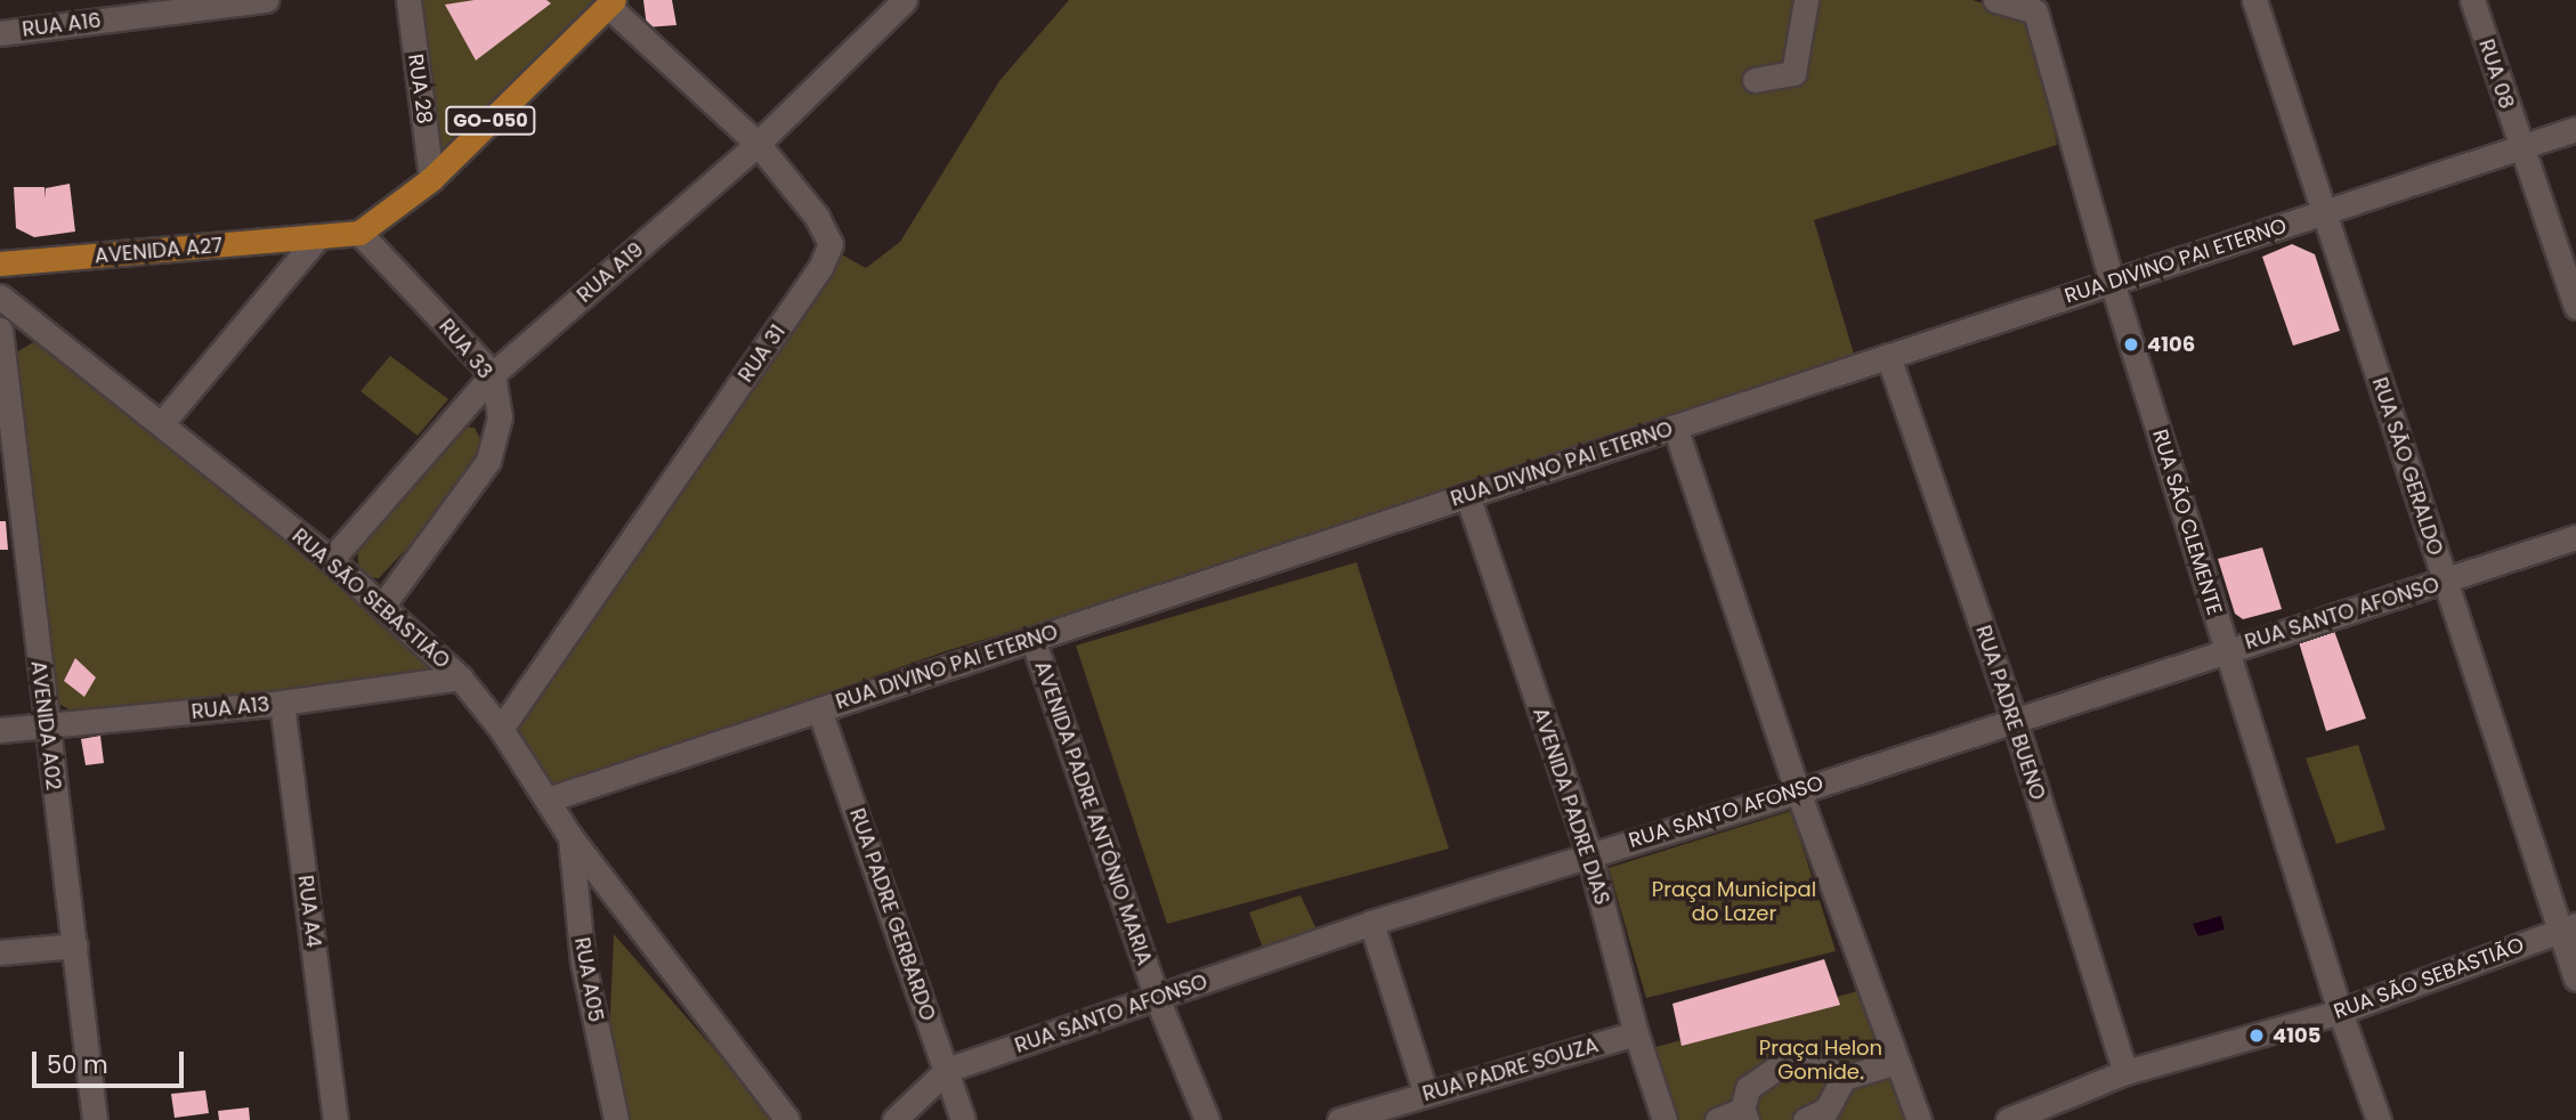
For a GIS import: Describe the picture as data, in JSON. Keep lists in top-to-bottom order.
{
  "streets": {
    "main road": ["GO-050", "AVENIDA A27"],
    "street": [
      "RUA A16",
      "RUA 08",
      "RUA 28",
      "RUA DIVINO PAI ETERNO",
      "RUA A19",
      "RUA 33",
      "RUA 31",
      "RUA SÃO GERALDO",
      "RUA SÃO CLEMENTE",
      "RUA SÃO SEBASTIÃO",
      "RUA SANTO AFONSO",
      "RUA A13",
      "RUA PADRE BUENO",
      "AVENIDA A02",
      "AVENIDA PADRE DIAS",
      "AVENIDA PADRE ANTÔNIO MARIA",
      "RUA A4",
      "RUA PADRE GERBARDO",
      "RUA A05",
      "RUA PADRE SOUZA"
    ]
  },
  "crossings": [
    ["RUA 08", "RUA DIVINO PAI ETERNO"],
    ["RUA 28", "AVENIDA A27"],
    ["AVENIDA A27", "RUA 33"],
    ["AVENIDA A27", "RUA 31"],
    ["RUA DIVINO PAI ETERNO", "RUA SÃO GERALDO"],
    ["RUA DIVINO PAI ETERNO", "RUA SÃO CLEMENTE"],
    ["RUA DIVINO PAI ETERNO", "RUA SÃO SEBASTIÃO"],
    ["RUA DIVINO PAI ETERNO", "RUA PADRE BUENO"],
    ["RUA DIVINO PAI ETERNO", "AVENIDA PADRE DIAS"],
    ["RUA DIVINO PAI ETERNO", "AVENIDA PADRE ANTÔNIO MARIA"],
    ["RUA DIVINO PAI ETERNO", "RUA PADRE GERBARDO"],
    ["RUA A19", "RUA 33"],
    ["RUA A19", "RUA 31"],
    ["RUA A19", "RUA SÃO SEBASTIÃO"],
    ["RUA 33", "RUA SÃO SEBASTIÃO"],
    ["RUA 31", "RUA SÃO SEBASTIÃO"],
    ["RUA SÃO GERALDO", "RUA SÃO SEBASTIÃO"],
    ["RUA SÃO GERALDO", "RUA SANTO AFONSO"],
    ["RUA SÃO CLEMENTE", "RUA SÃO SEBASTIÃO"],
    ["RUA SÃO CLEMENTE", "RUA SANTO AFONSO"],
    ["RUA SÃO SEBASTIÃO", "RUA A13"],
    ["RUA SÃO SEBASTIÃO", "RUA PADRE BUENO"],
    ["RUA SÃO SEBASTIÃO", "RUA A05"],
    ["RUA SANTO AFONSO", "RUA PADRE BUENO"],
    ["RUA SANTO AFONSO", "AVENIDA PADRE DIAS"],
    ["RUA SANTO AFONSO", "AVENIDA PADRE ANTÔNIO MARIA"],
    ["RUA SANTO AFONSO", "RUA PADRE GERBARDO"],
    ["RUA A13", "AVENIDA A02"],
    ["RUA A13", "RUA A4"],
    ["AVENIDA PADRE DIAS", "RUA PADRE SOUZA"]
  ],
  "parks": ["Praça Municipal do Lazer", "Praça Helon Gomide."],
  "places": ["4106", "4105"],
  "scale_bar": "50 m"
}
